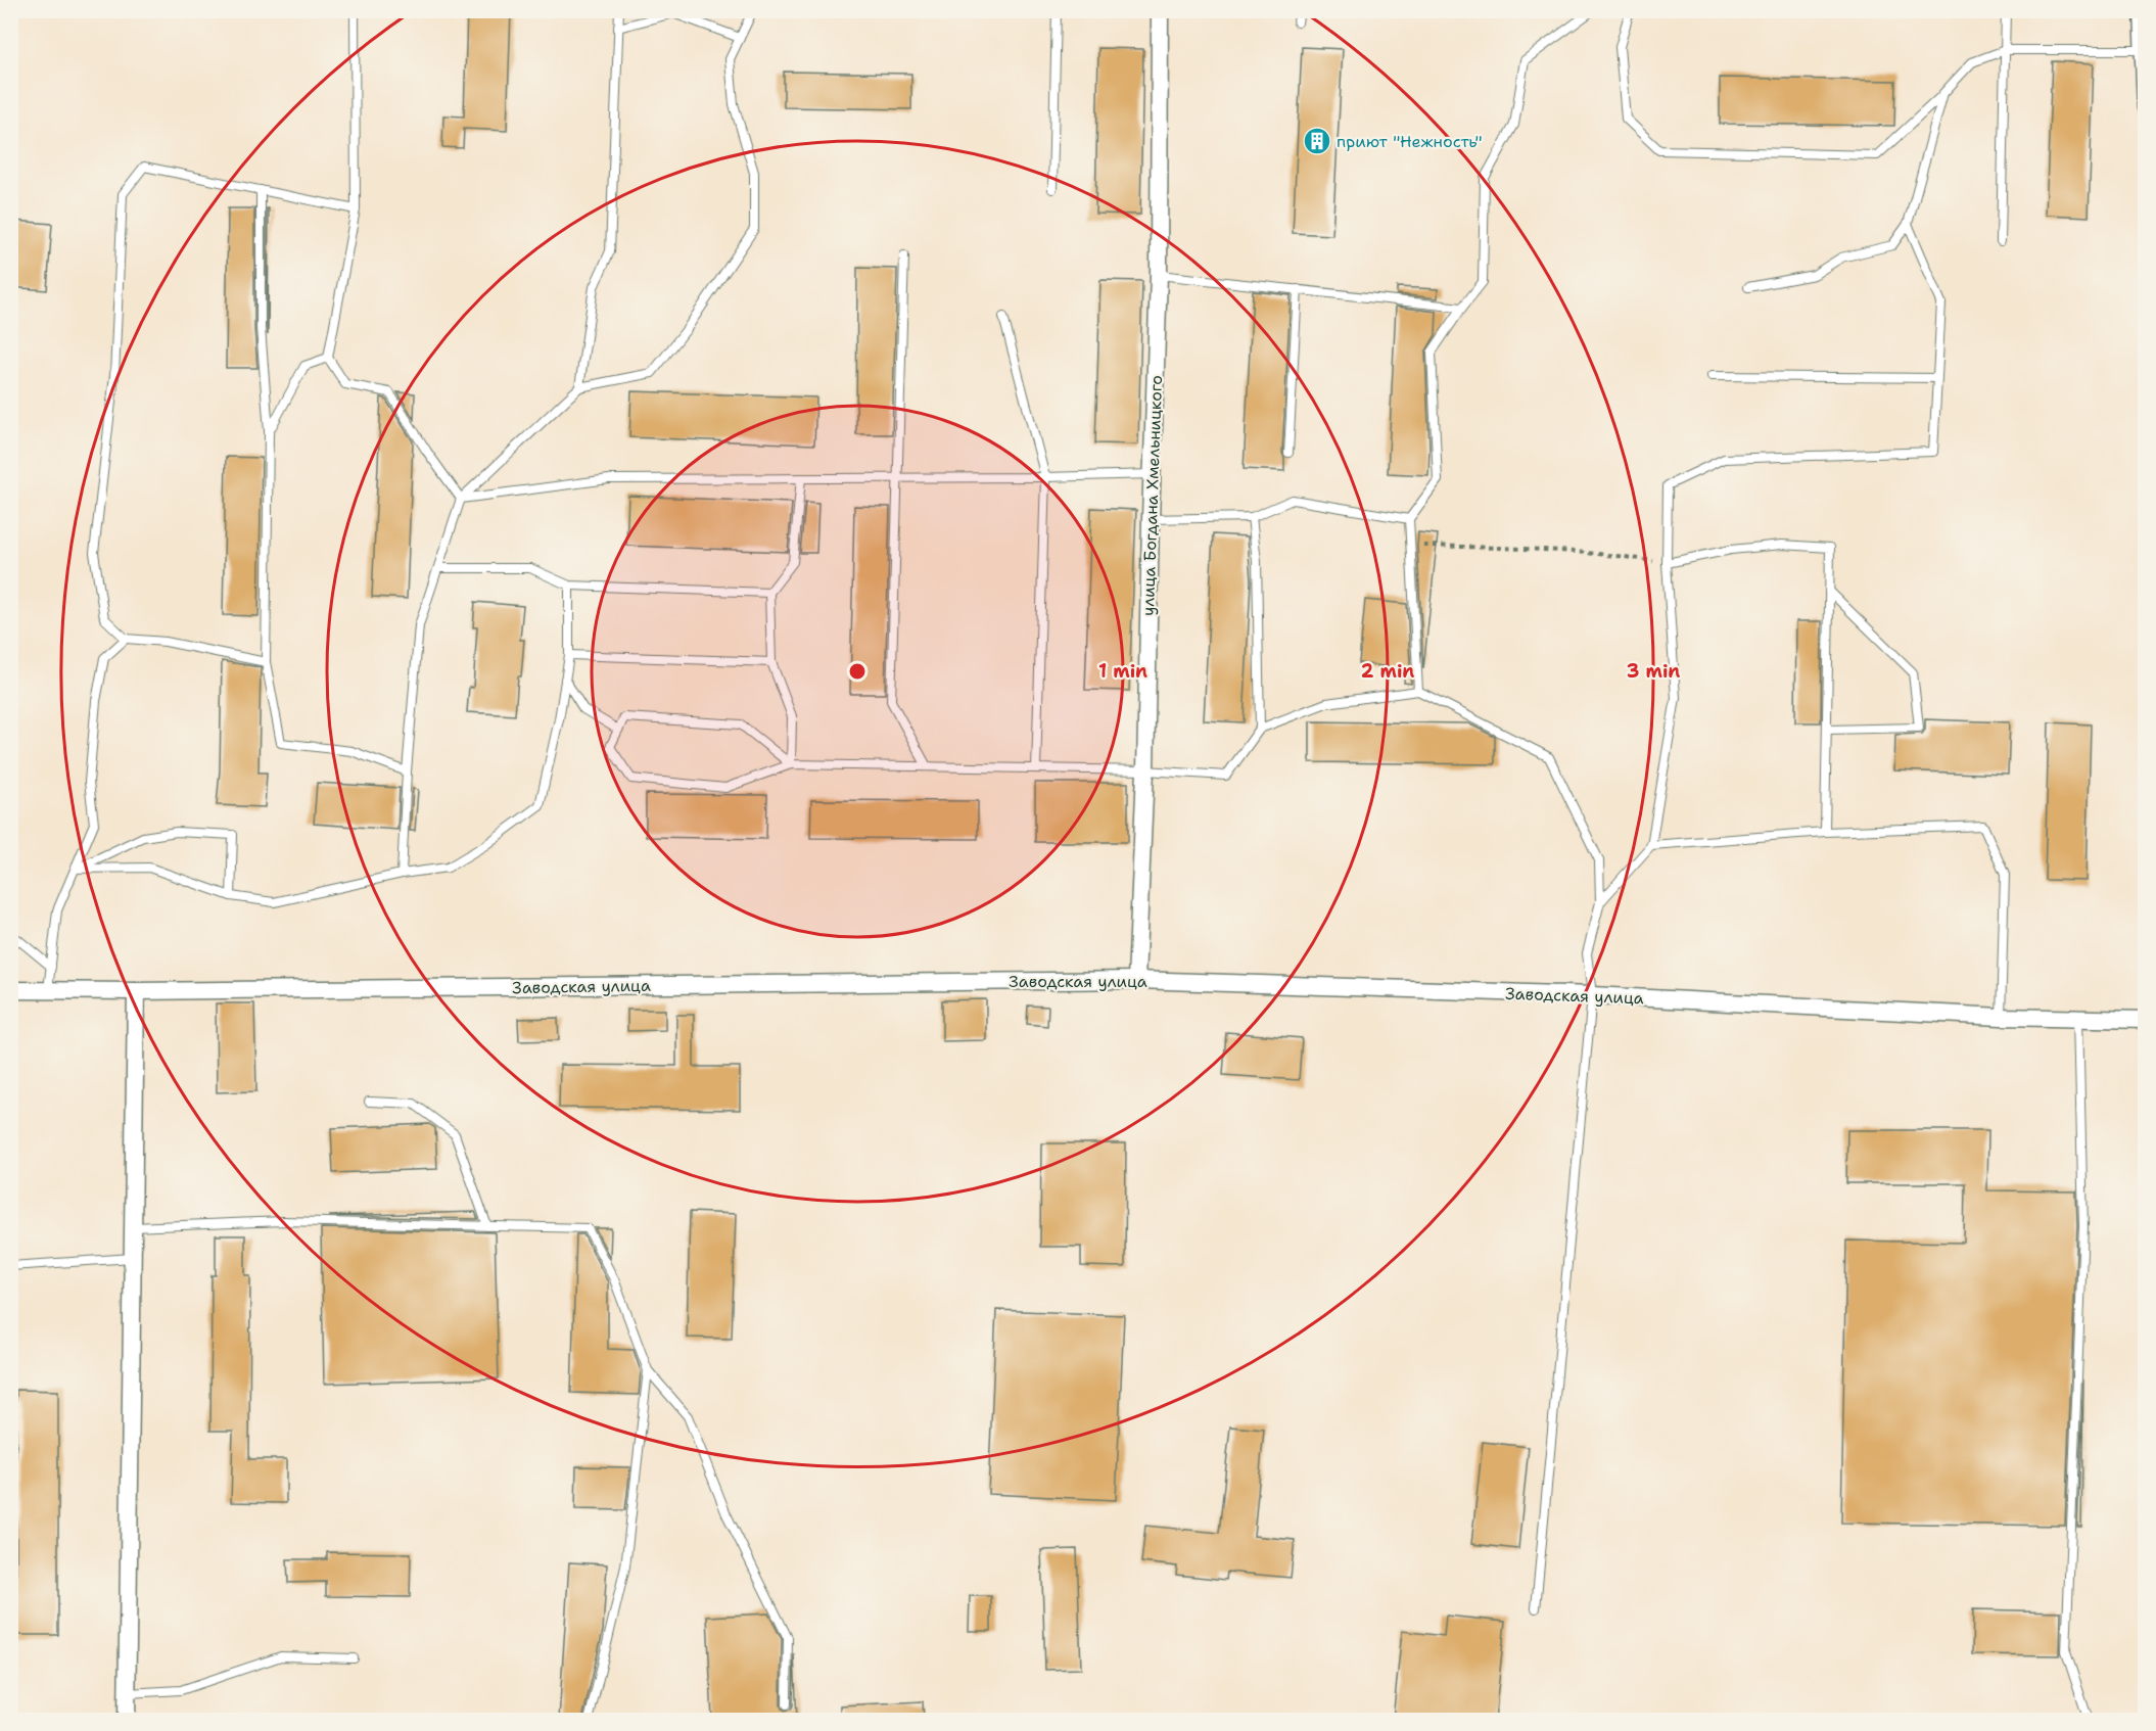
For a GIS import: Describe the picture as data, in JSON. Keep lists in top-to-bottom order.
{
  "streets": {
    "street": ["улица Богдана Хмельницкого", "Заводская улица"]
  },
  "crossings": [
    ["улица Богдана Хмельницкого", "Заводская улица"]
  ],
  "places": {
    "building": ["приют \"Нежность\""]
  },
  "rings": ["1 min", "2 min", "3 min"]
}
